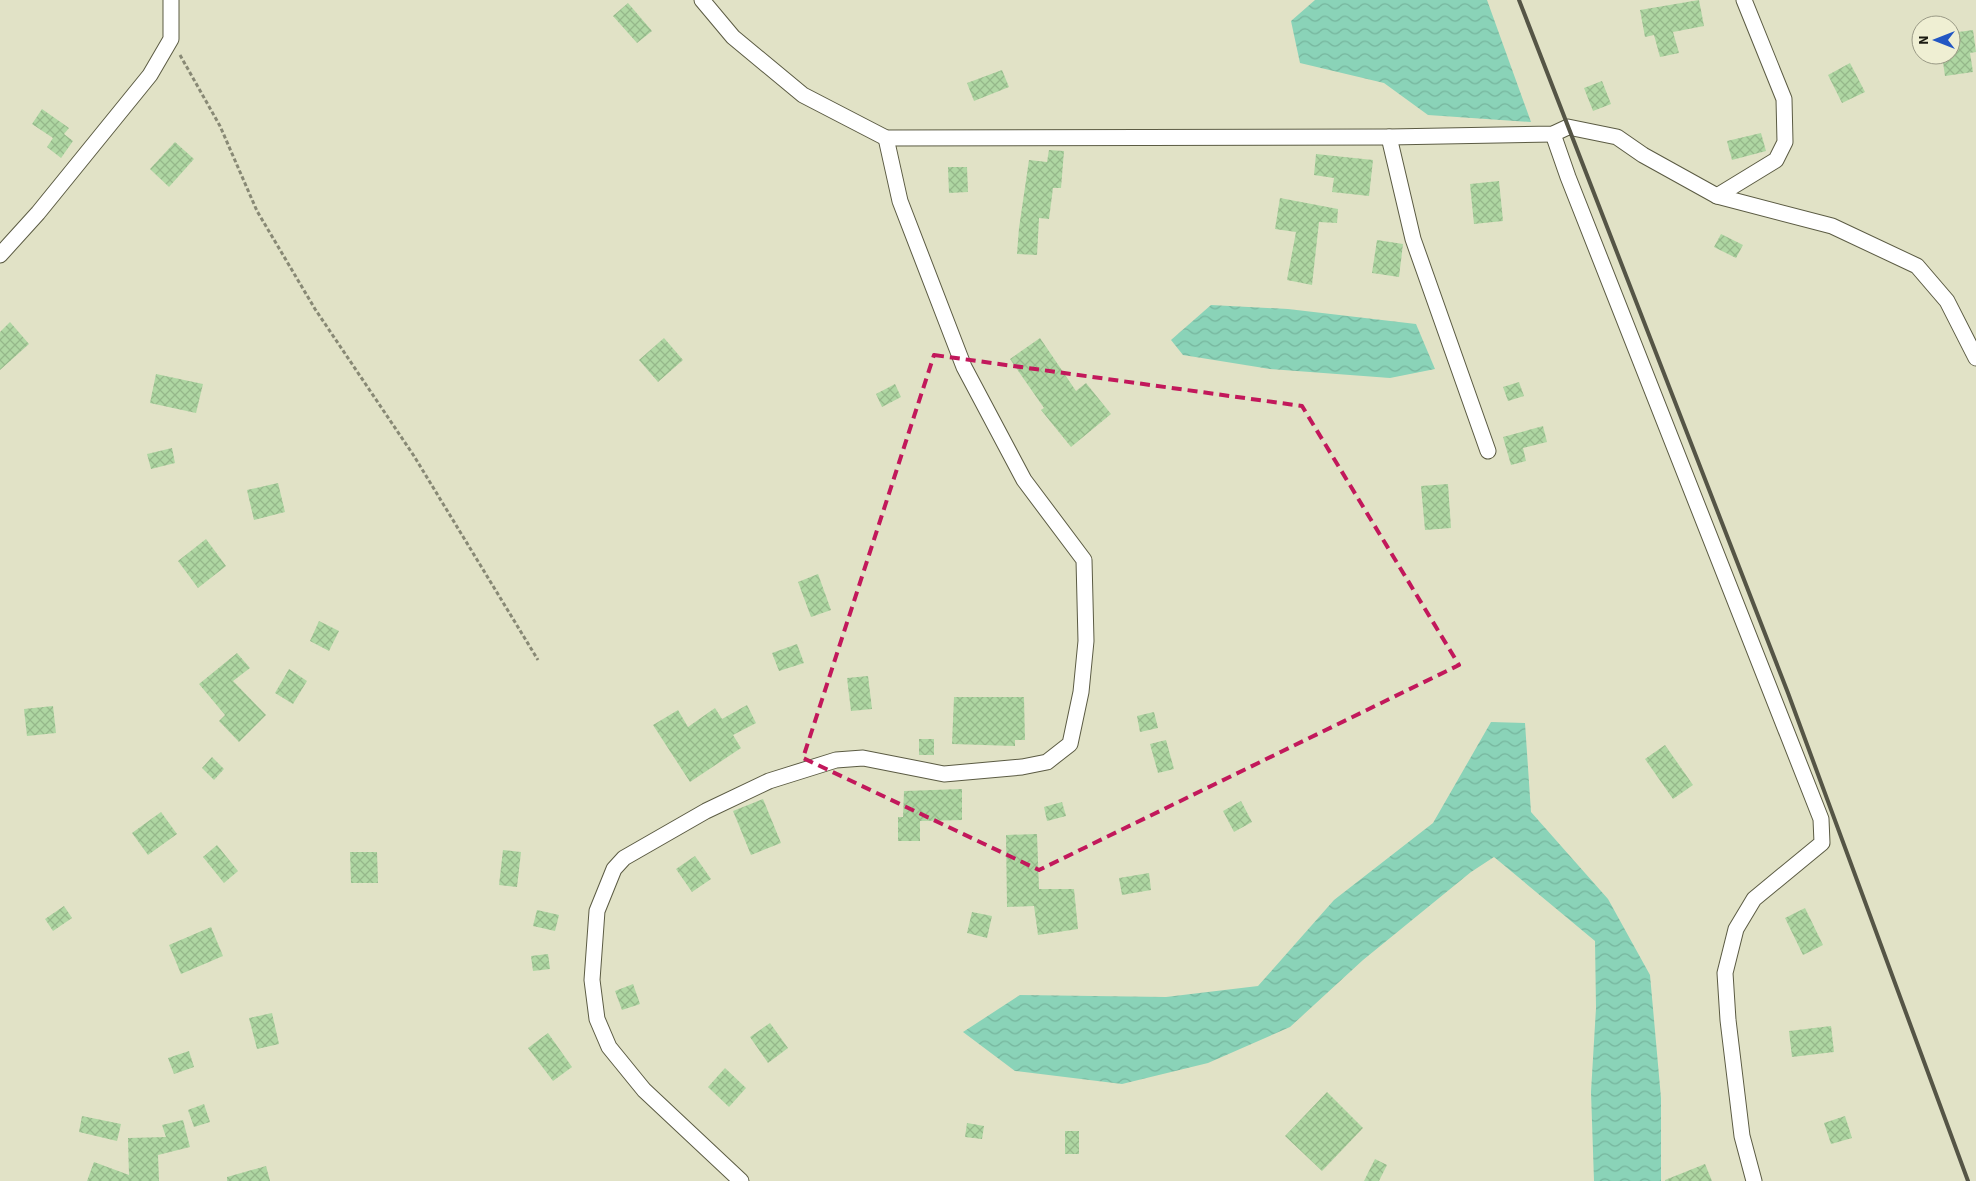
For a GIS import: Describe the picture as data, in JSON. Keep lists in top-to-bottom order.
{
  "north": "left"
}
